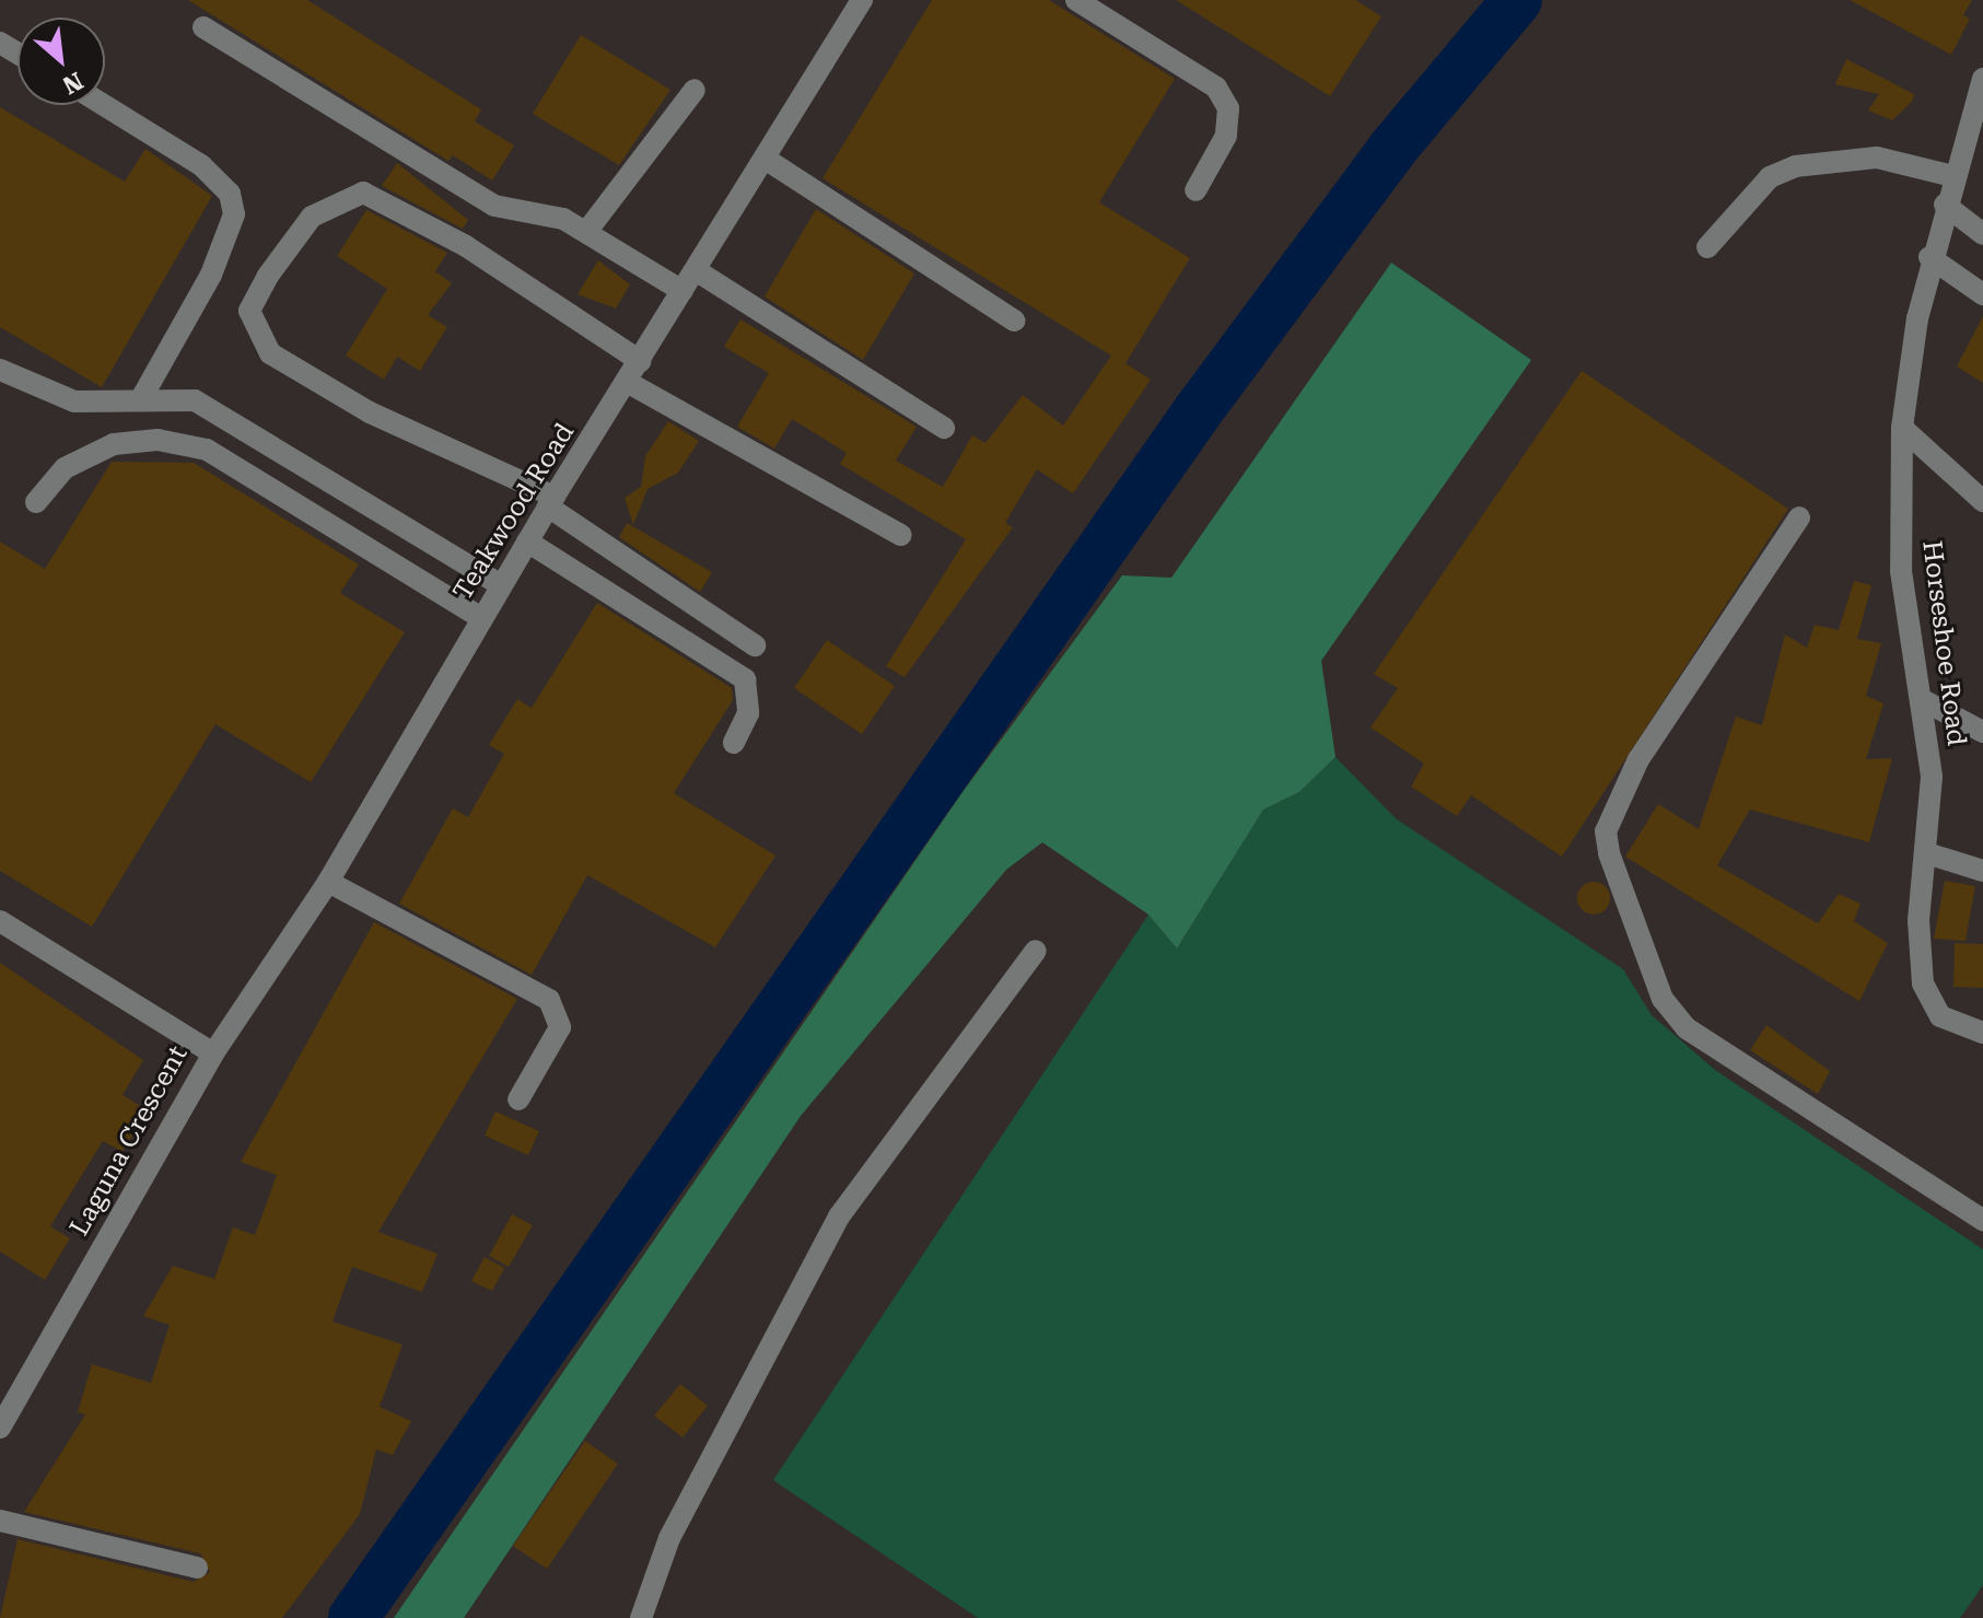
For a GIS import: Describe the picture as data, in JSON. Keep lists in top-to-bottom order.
{
  "streets": {
    "street": ["Teakwood Road", "Horseshoe Road", "Laguna Crescent"]
  },
  "crossings": [
    ["Teakwood Road", "Laguna Crescent"]
  ],
  "north": "bottom right"
}
